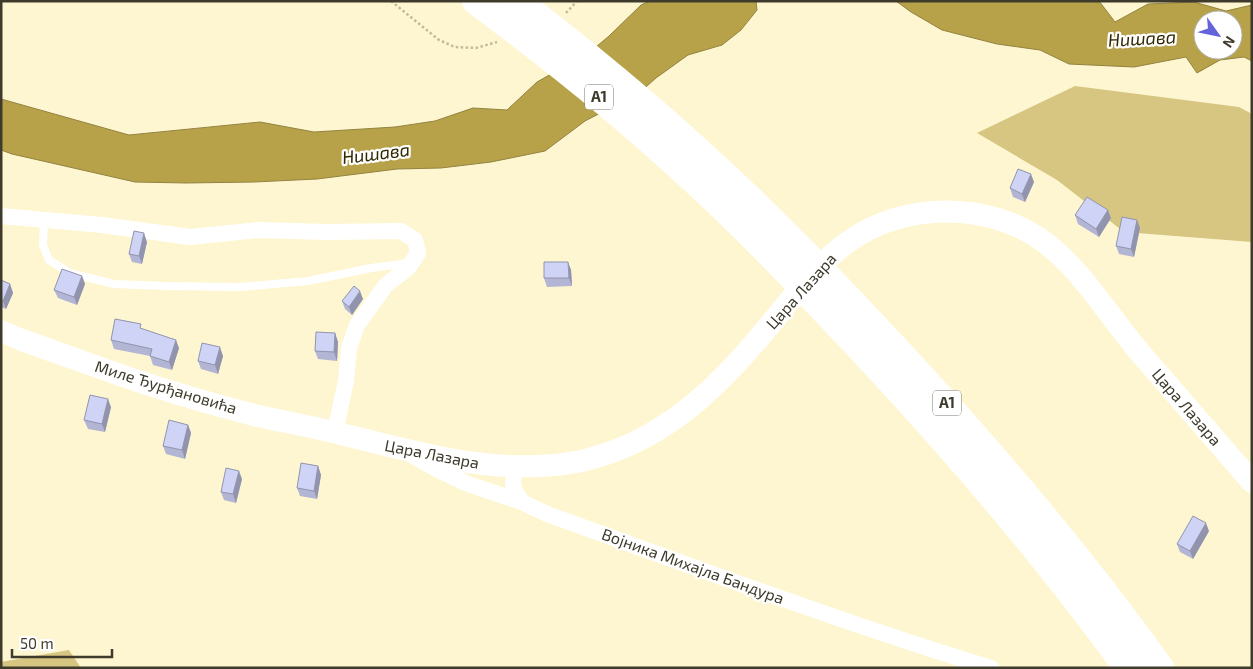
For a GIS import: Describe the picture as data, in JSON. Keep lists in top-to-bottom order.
{
  "streets": {
    "highway": ["A1"],
    "street": ["Цара Лазара", "Миле Ђурђановића", "Војника Михајла Бандура"]
  },
  "crossings": [
    ["Цара Лазара", "Миле Ђурђановића"],
    ["Цара Лазара", "Војника Михајла Бандура"]
  ],
  "water": ["Нишава"],
  "scale_bar": "50 m",
  "north": "bottom right"
}
